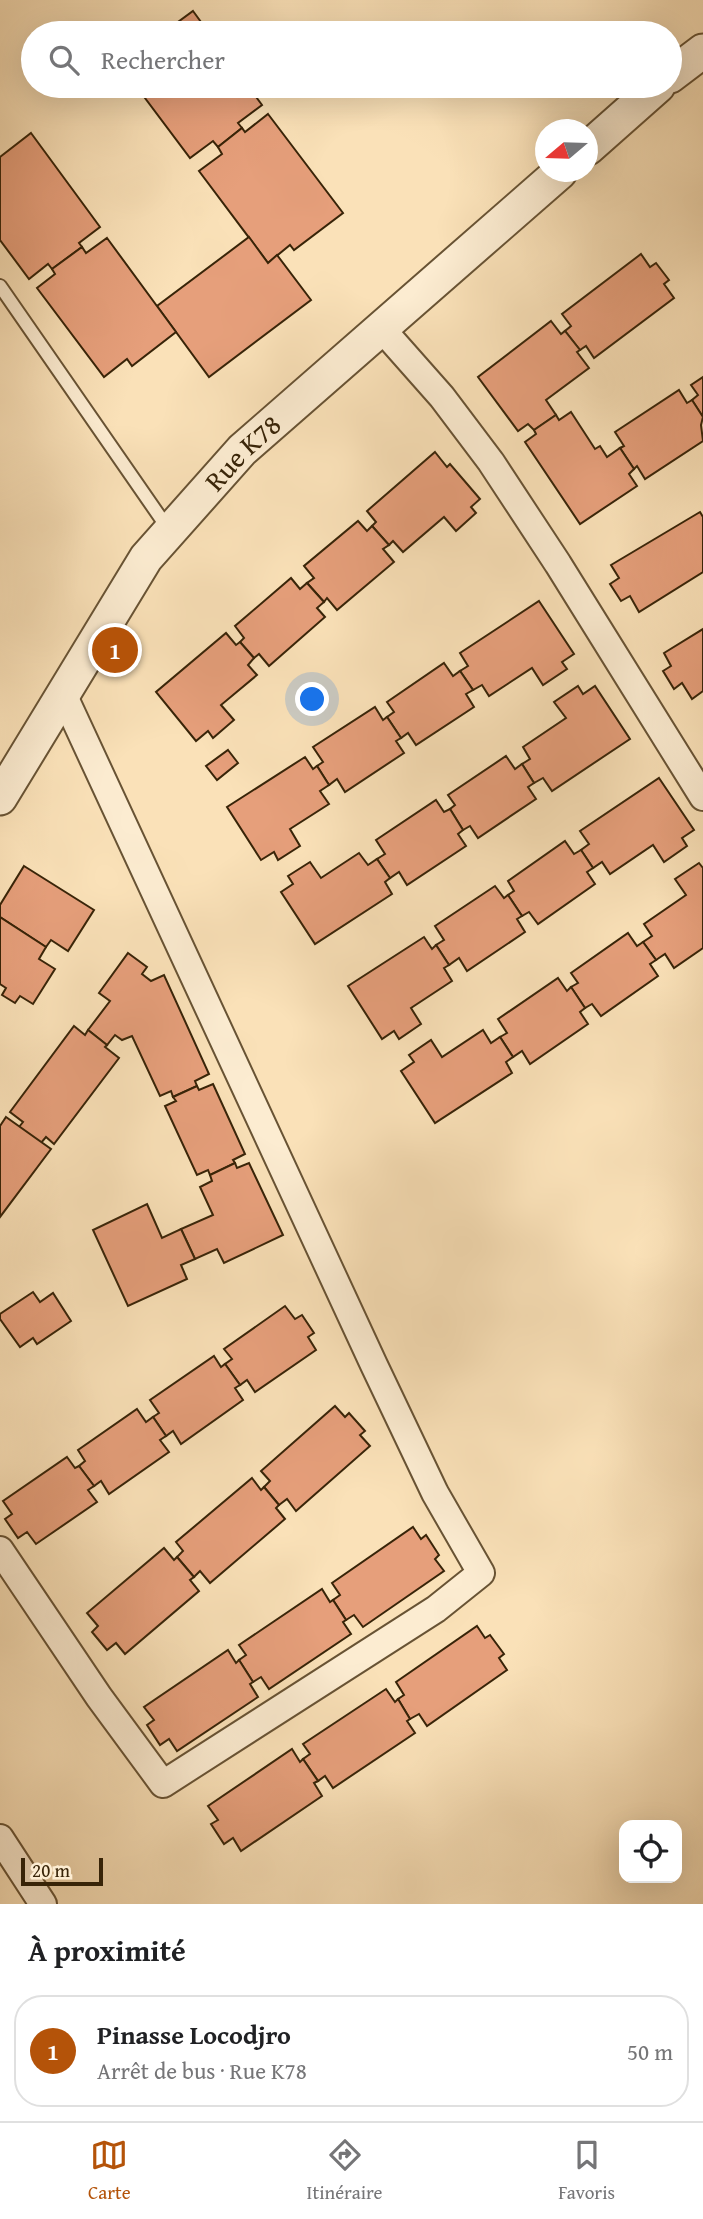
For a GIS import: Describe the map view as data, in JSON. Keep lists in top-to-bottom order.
{
  "streets": {
    "street": ["Rue K78"]
  },
  "scale_bar": "20 m",
  "north": "left",
  "page": {
    "search": "Rechercher",
    "pins": "1",
    "scale": "20 m",
    "heading": "À proximité",
    "list": [
      {
        "mark": "1",
        "name": "Pinasse Locodjro",
        "note": "Arrêt de bus · Rue K78",
        "value": "50 m"
      }
    ],
    "nav": ["Carte", "Itinéraire", "Favoris"]
  }
}
